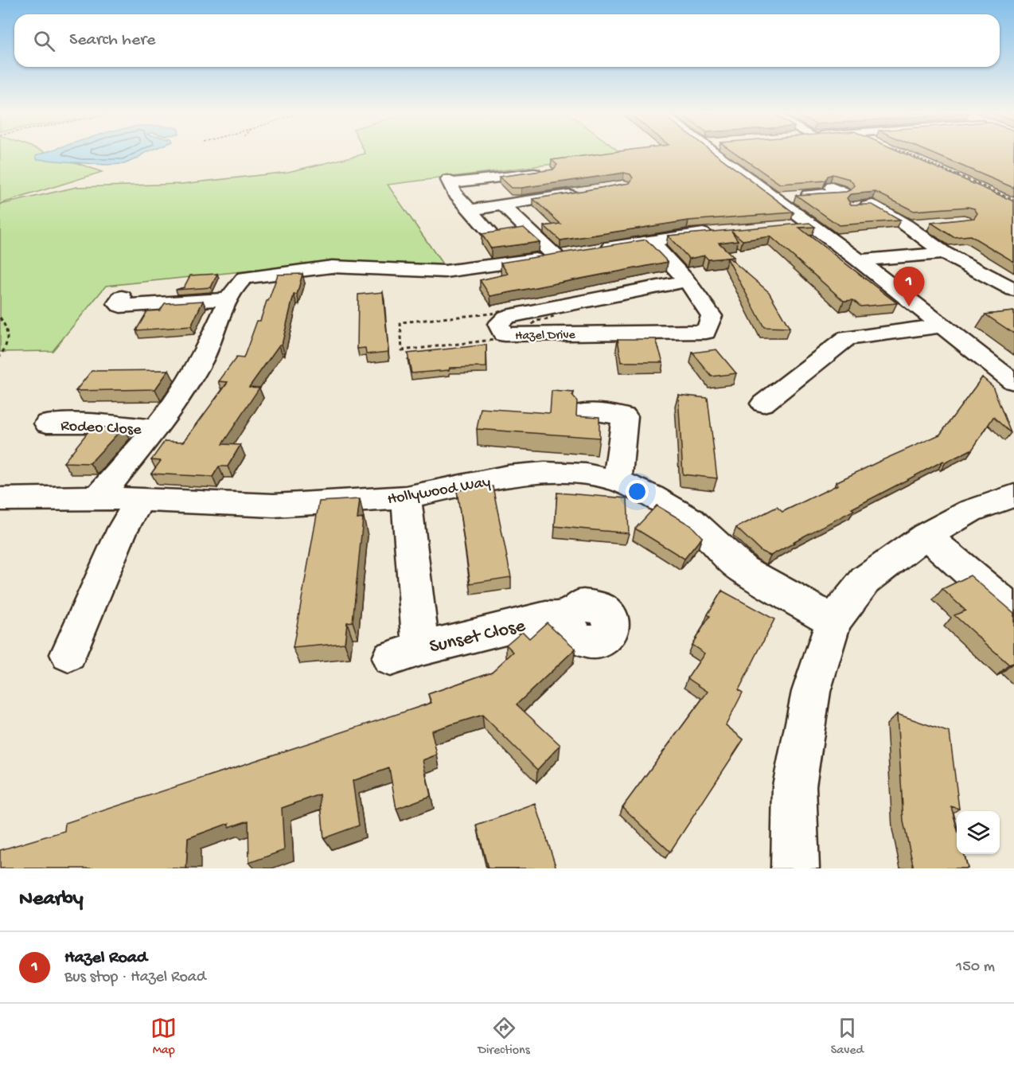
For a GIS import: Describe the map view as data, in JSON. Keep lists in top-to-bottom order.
{
  "streets": {
    "street": [
      "Hazel Drive",
      "Rodeo Close",
      "Hollywood Way",
      "Sunset Close"
    ]
  },
  "crossings": [
    ["Rodeo Close", "Hollywood Way"],
    ["Hollywood Way", "Sunset Close"]
  ],
  "page": {
    "search": "Search here",
    "pins": "1",
    "heading": "Nearby",
    "list": [
      {
        "mark": "1",
        "name": "Hazel Road",
        "note": "Bus stop · Hazel Road",
        "value": "150 m"
      }
    ],
    "nav": ["Map", "Directions", "Saved"]
  }
}
